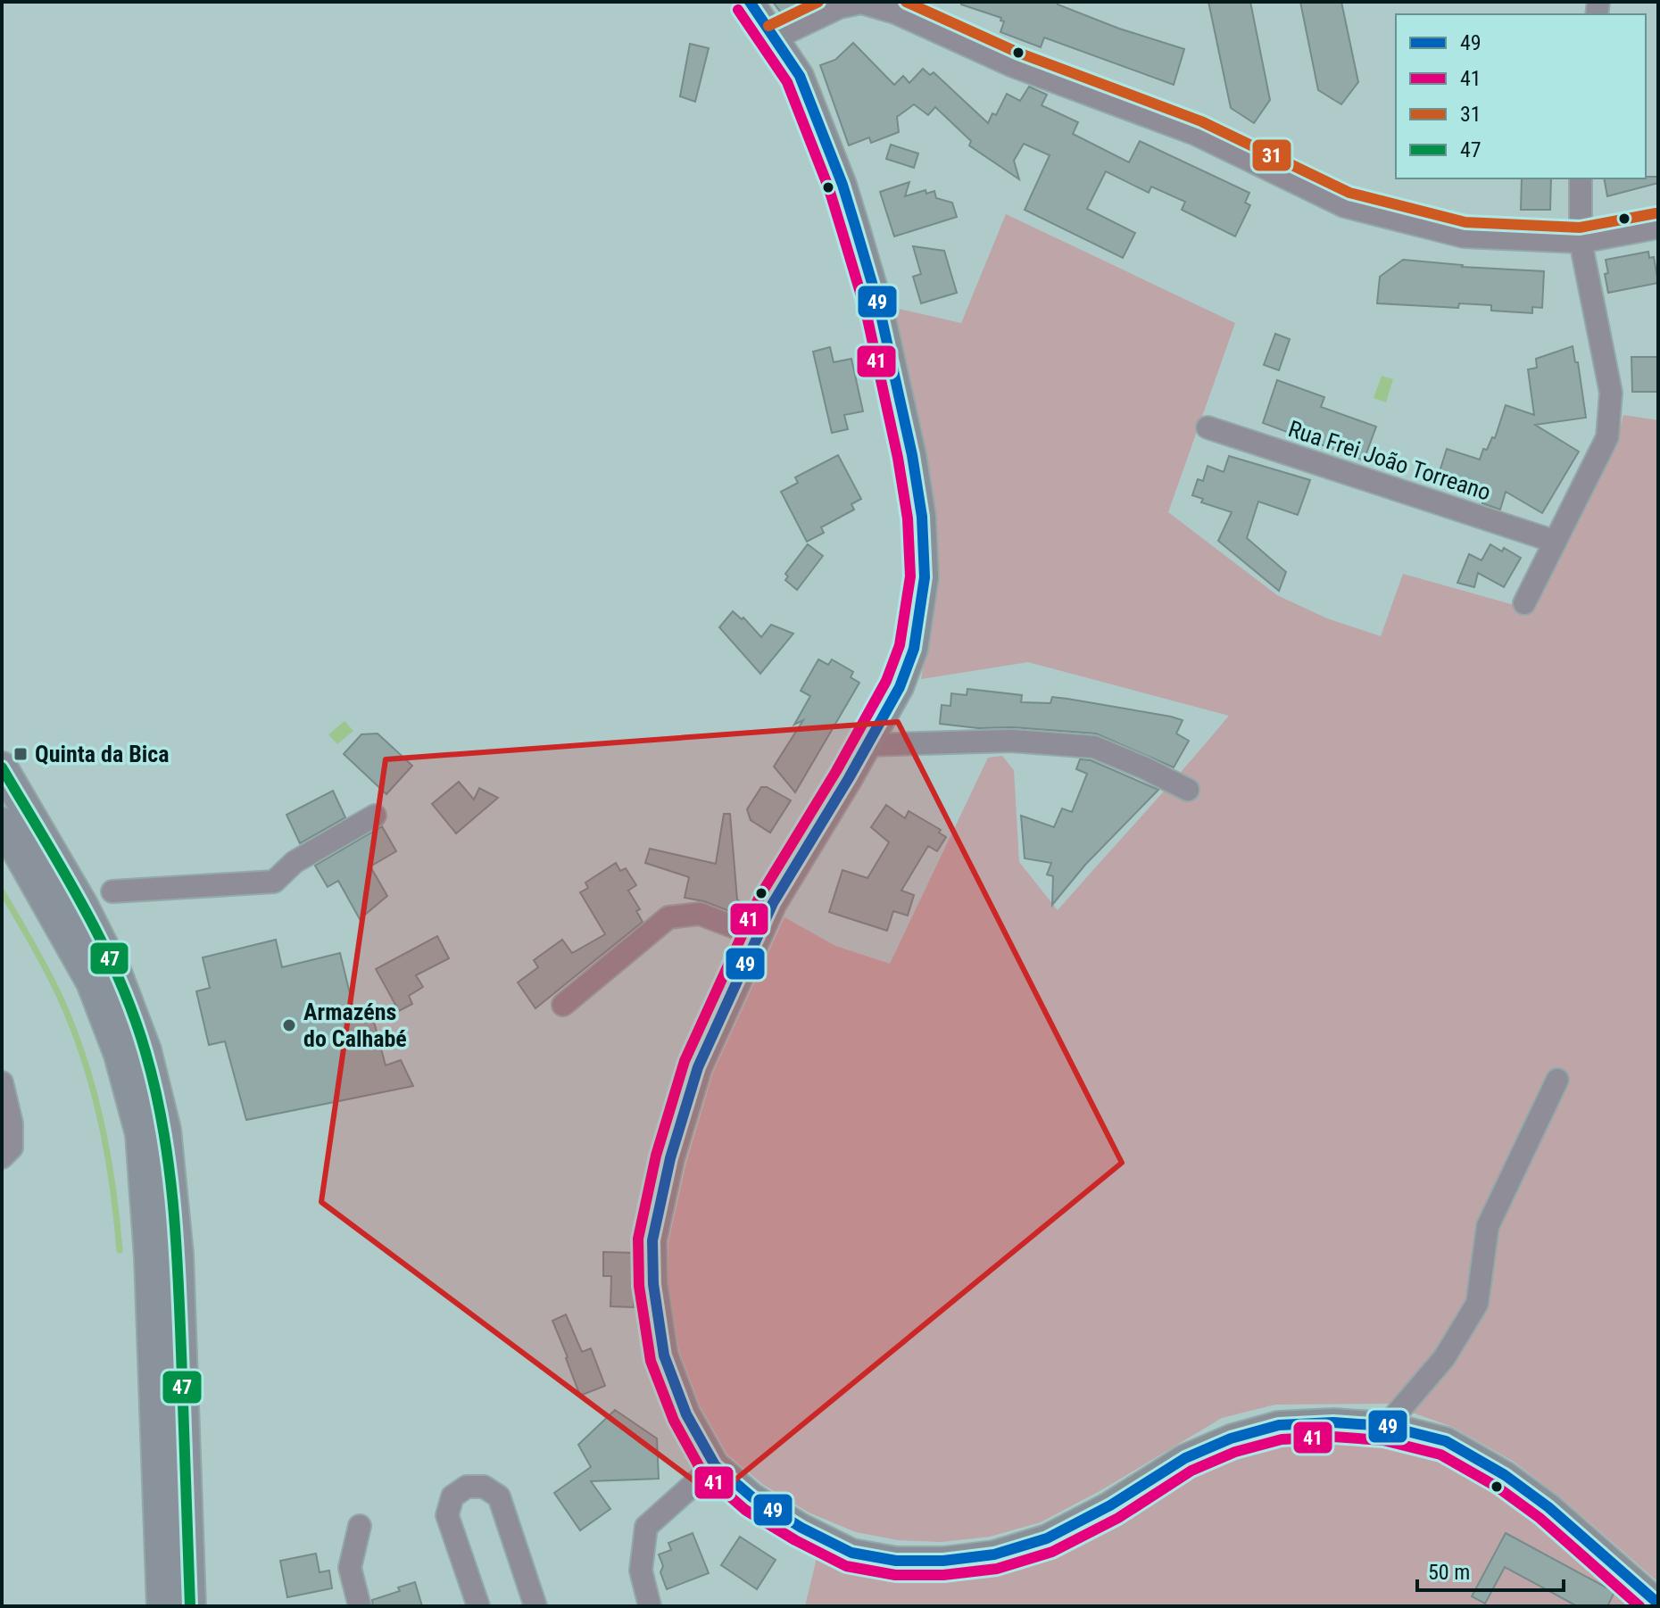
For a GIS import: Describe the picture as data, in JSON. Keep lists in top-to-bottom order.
{
  "streets": {
    "street": ["Rua Frei João Torreano"]
  },
  "places": {
    "transit": ["Quinta da Bica"],
    "other": ["Armazéns do Calhabé"]
  },
  "lines": [
    "transit line 49",
    "transit line 31",
    "transit line 41",
    "transit line 47"
  ],
  "legend": [
    "49",
    "41",
    "31",
    "47"
  ],
  "scale_bar": "50 m"
}
